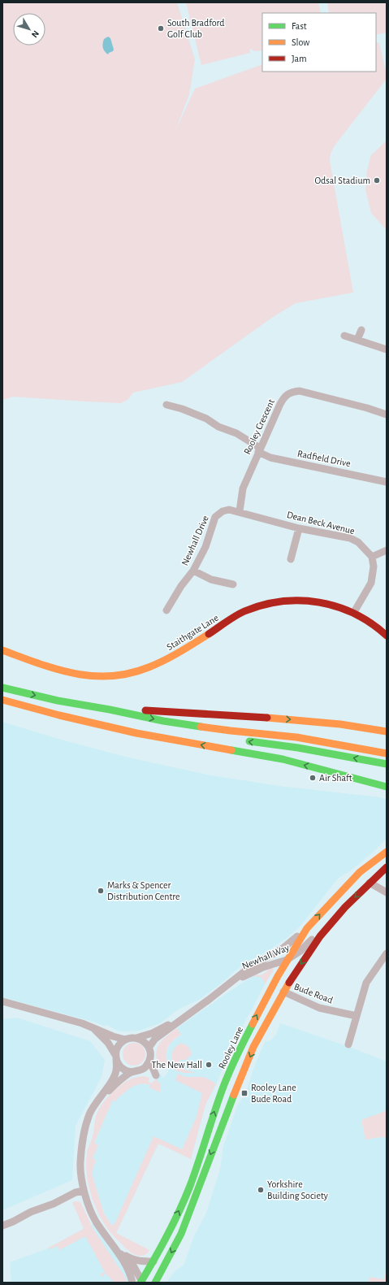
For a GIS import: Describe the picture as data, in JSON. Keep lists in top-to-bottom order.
{
  "streets": {
    "main road": ["Staithgate Lane", "Rooley Lane"],
    "street": [
      "Rooley Crescent",
      "Radfield Drive",
      "Dean Beck Avenue",
      "Newhall Drive",
      "Newhall Way",
      "Bude Road"
    ]
  },
  "crossings": [
    ["Rooley Crescent", "Radfield Drive"],
    ["Rooley Crescent", "Dean Beck Avenue"],
    ["Rooley Crescent", "Newhall Drive"],
    ["Dean Beck Avenue", "Newhall Drive"],
    ["Newhall Way", "Rooley Lane"]
  ],
  "places": {
    "other": [
      "South Bradford Golf Club",
      "Odsal Stadium",
      "Air Shaft",
      "Marks & Spencer Distribution Centre",
      "The New Hall",
      "Yorkshire Building Society"
    ],
    "transit": ["Rooley Lane Bude Road"]
  },
  "legend": ["Fast", "Slow", "Jam"],
  "north": "bottom right"
}
